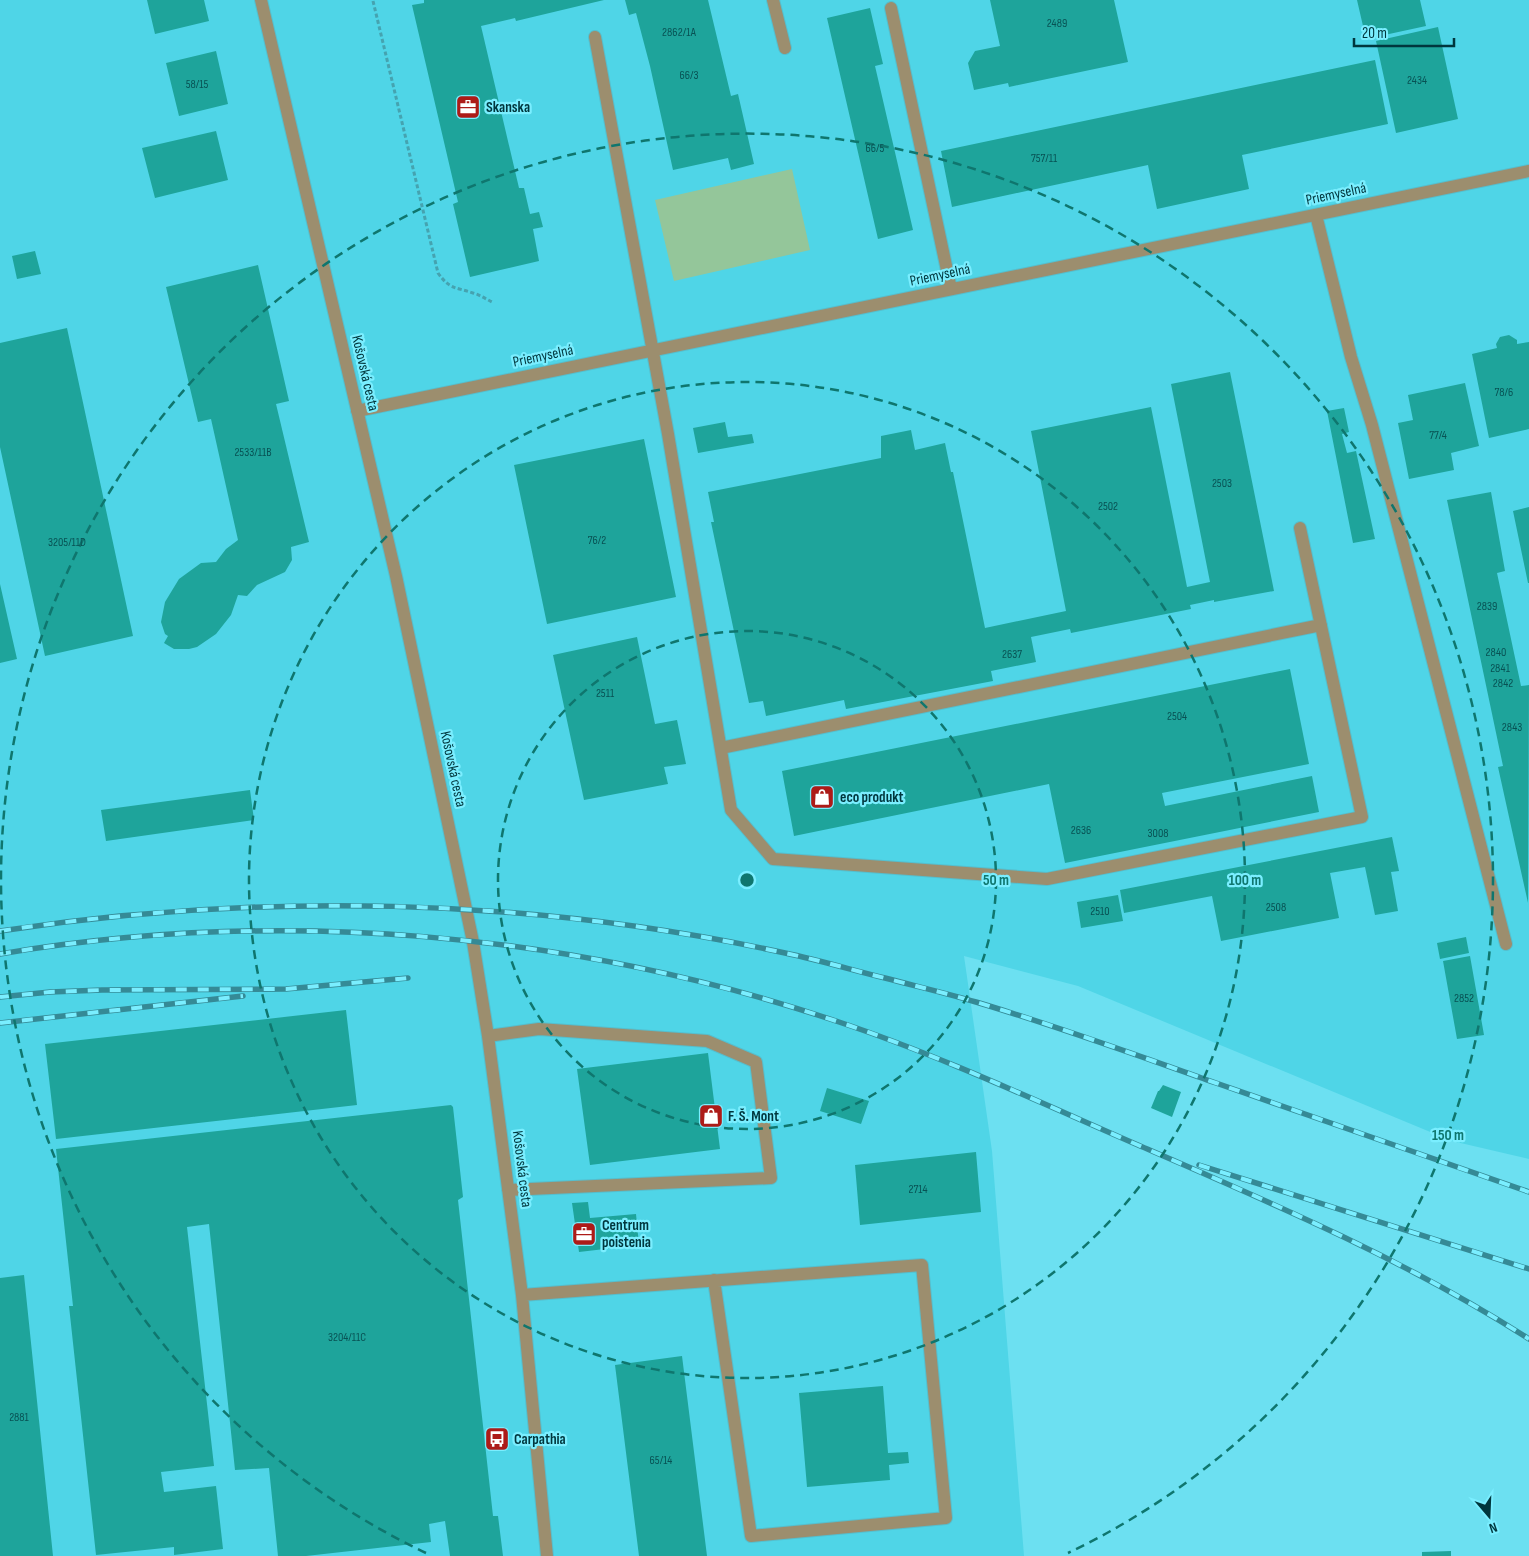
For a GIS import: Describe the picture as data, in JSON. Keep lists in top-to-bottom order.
{
  "streets": {
    "street": ["Priemyselná", "Košovská cesta"]
  },
  "crossings": [
    ["Priemyselná", "Košovská cesta"]
  ],
  "places": {
    "office": ["Skanska", "Centrum poistenia"],
    "shop": ["eco produkt", "F. Š. Mont"],
    "bus stop": ["Carpathia"]
  },
  "house_numbers": [
    "2489",
    "2862/1A",
    "66/3",
    "2434",
    "58/15",
    "66/5",
    "757/11",
    "78/6",
    "77/4",
    "2533/11B",
    "2503",
    "2502",
    "76/2",
    "3205/11D",
    "2839",
    "2840",
    "2637",
    "2841",
    "2842",
    "2511",
    "2504",
    "2843",
    "2636",
    "3008",
    "2508",
    "2510",
    "2852",
    "2714",
    "3204/11C",
    "2881",
    "65/14"
  ],
  "scale_bar": "20 m",
  "north": "bottom",
  "rings": ["50 m", "100 m", "150 m"]
}
